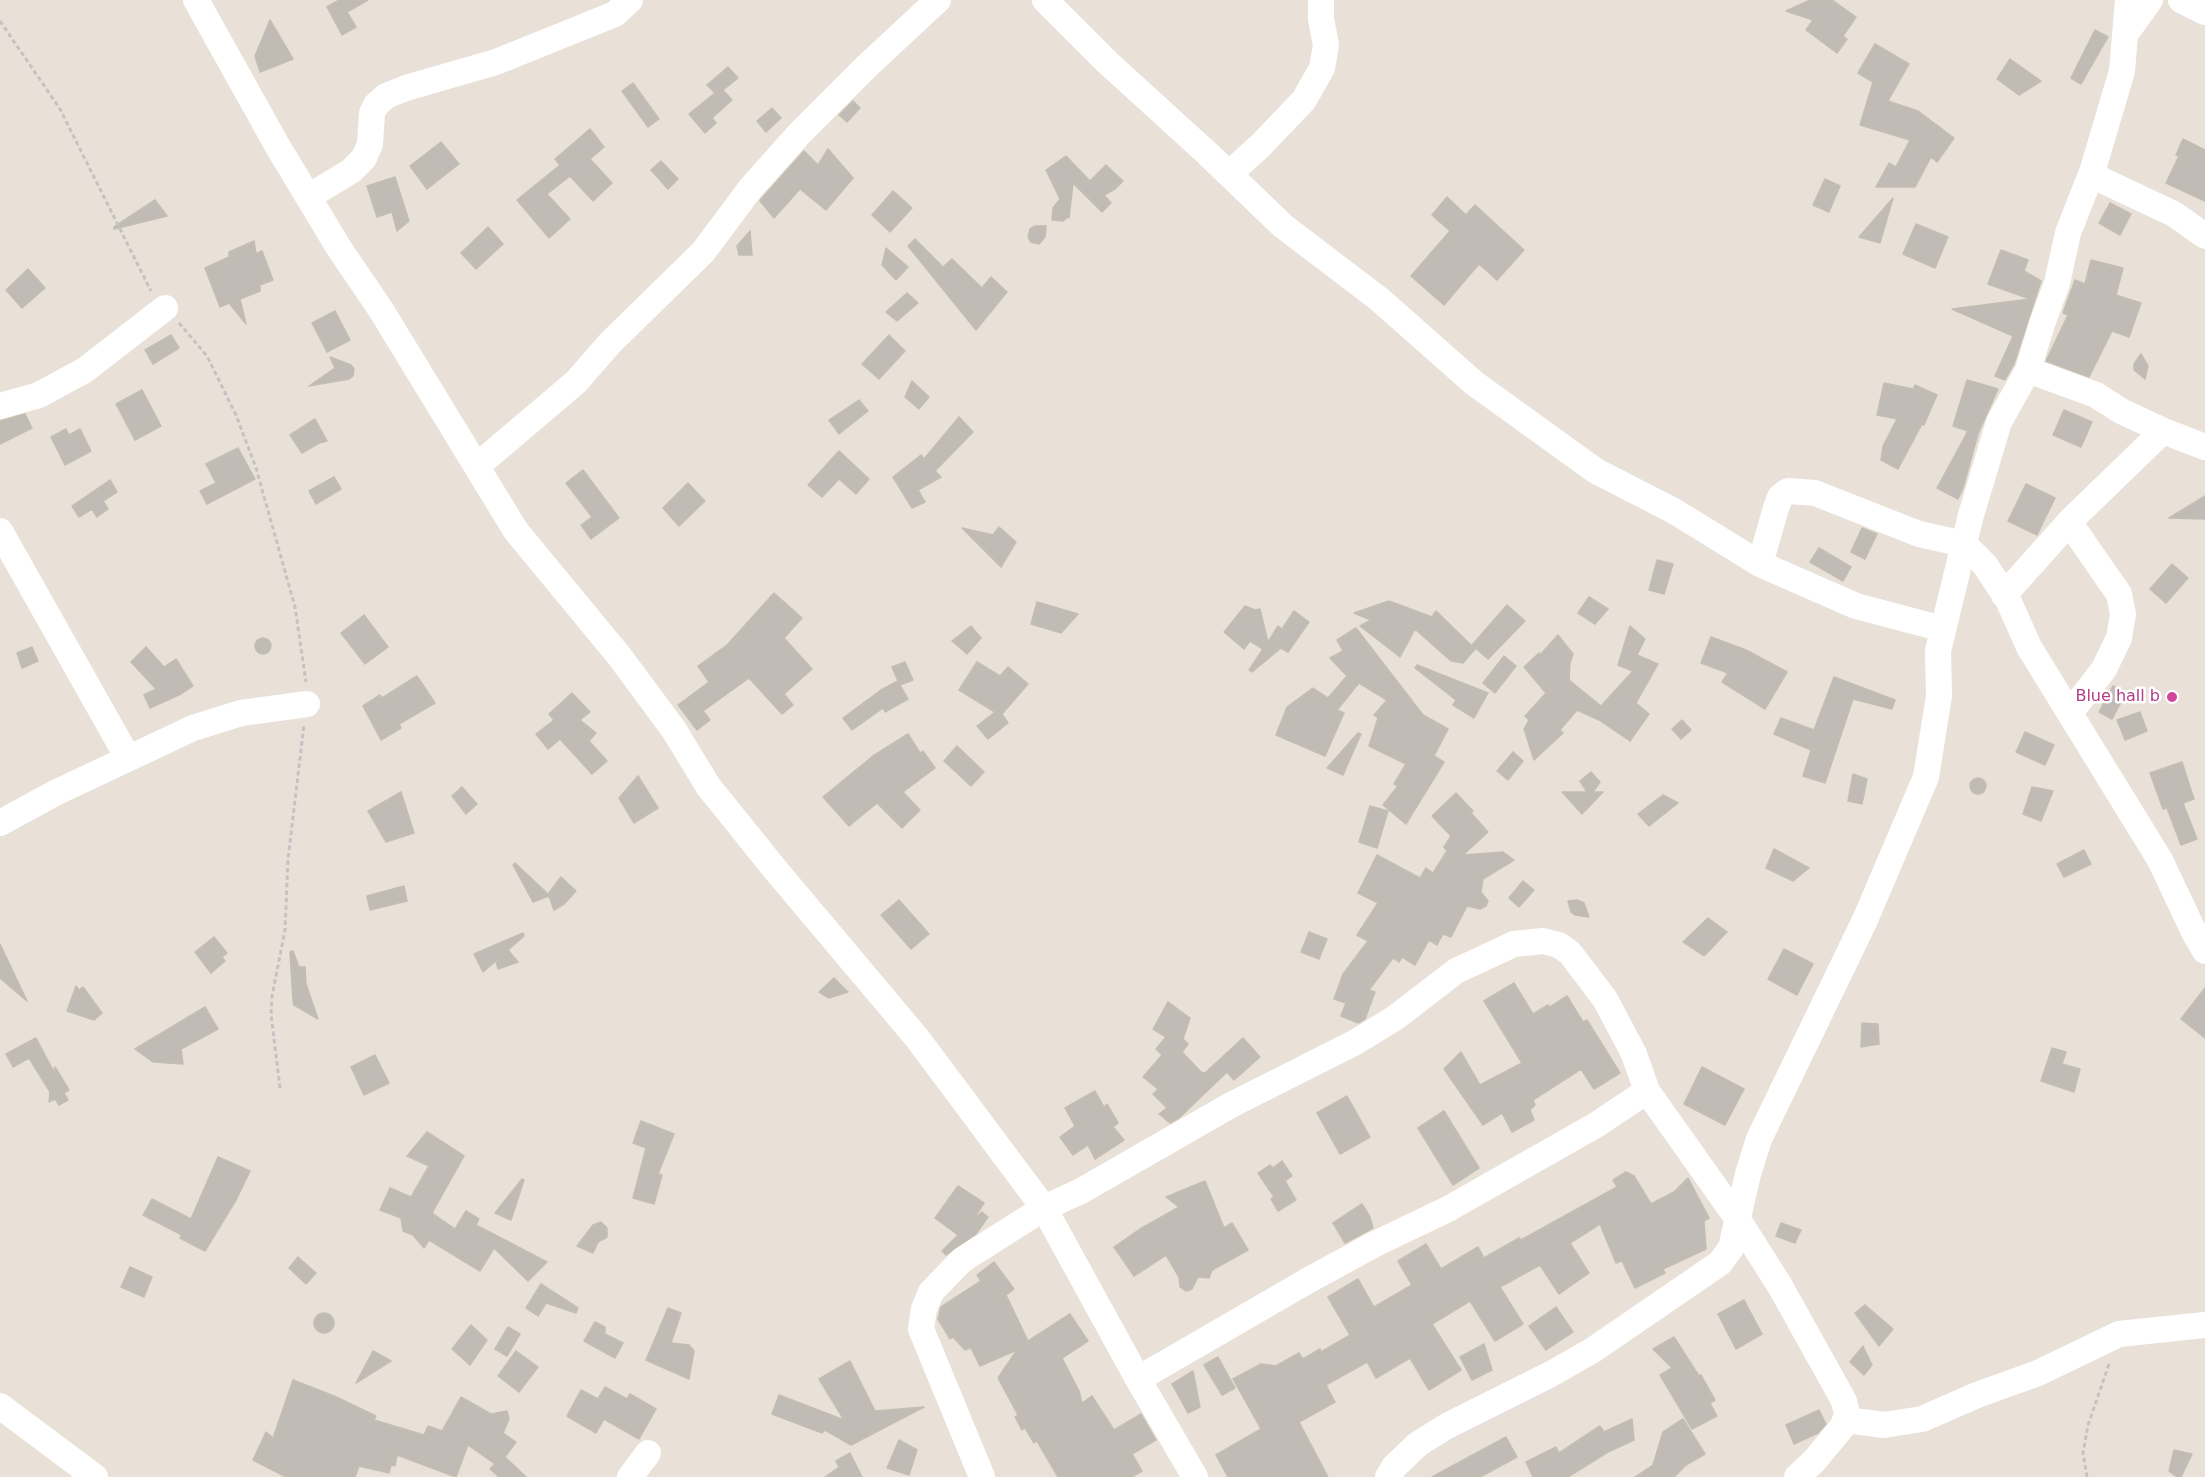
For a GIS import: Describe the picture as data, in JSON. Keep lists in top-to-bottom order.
{
  "places": ["Blue hall b"]
}
